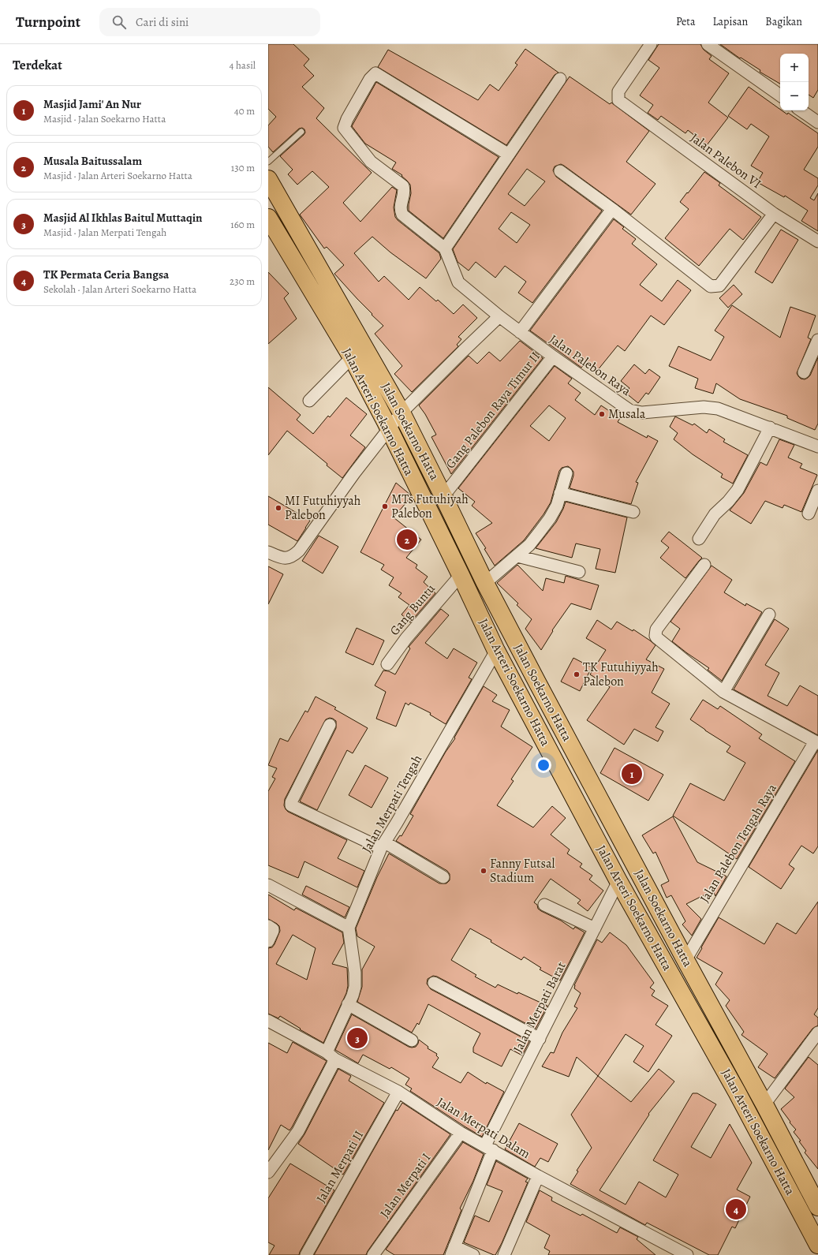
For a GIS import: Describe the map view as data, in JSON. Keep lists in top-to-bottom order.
{
  "streets": {
    "main road": ["Jalan Arteri Soekarno Hatta", "Jalan Soekarno Hatta"],
    "street": [
      "Jalan Palebon VI",
      "Jalan Palebon Raya",
      "Gang Palebon Raya Timur II",
      "Gang Buntu",
      "Jalan Merpati Tengah",
      "Jalan Palebon Tengah Raya",
      "Jalan Merpati Barat",
      "Jalan Merpati Dalam",
      "Jalan Merpati II",
      "Jalan Merpati I"
    ]
  },
  "crossings": [
    ["Jalan Palebon Raya", "Gang Palebon Raya Timur II"],
    ["Gang Palebon Raya Timur II", "Jalan Soekarno Hatta"],
    ["Jalan Arteri Soekarno Hatta", "Gang Buntu"],
    ["Jalan Arteri Soekarno Hatta", "Jalan Merpati Tengah"],
    ["Jalan Arteri Soekarno Hatta", "Jalan Merpati Barat"],
    ["Jalan Soekarno Hatta", "Jalan Palebon Tengah Raya"],
    ["Jalan Merpati Barat", "Jalan Merpati Dalam"],
    ["Jalan Merpati Dalam", "Jalan Merpati II"],
    ["Jalan Merpati Dalam", "Jalan Merpati I"]
  ],
  "places": [
    "Musala",
    "MTs Futuhiyah Palebon",
    "MI Futuhiyyah Palebon",
    "TK Futuhiyyah Palebon",
    "Fanny Futsal Stadium"
  ],
  "page": {
    "header": "Turnpoint",
    "search": "Cari di sini",
    "nav": ["Peta", "Lapisan", "Bagikan"],
    "heading": ["Terdekat", "4 hasil"],
    "map_buttons": ["+", "−"],
    "list": [
      {
        "mark": "1",
        "name": "Masjid Jami' An Nur",
        "note": "Masjid · Jalan Soekarno Hatta",
        "value": "40 m"
      },
      {
        "mark": "2",
        "name": "Musala Baitussalam",
        "note": "Masjid · Jalan Arteri Soekarno Hatta",
        "value": "130 m"
      },
      {
        "mark": "3",
        "name": "Masjid Al Ikhlas Baitul Muttaqin",
        "note": "Masjid · Jalan Merpati Tengah",
        "value": "160 m"
      },
      {
        "mark": "4",
        "name": "TK Permata Ceria Bangsa",
        "note": "Sekolah · Jalan Arteri Soekarno Hatta",
        "value": "230 m"
      }
    ],
    "pins": [
      "2",
      "1",
      "3",
      "4"
    ]
  }
}
